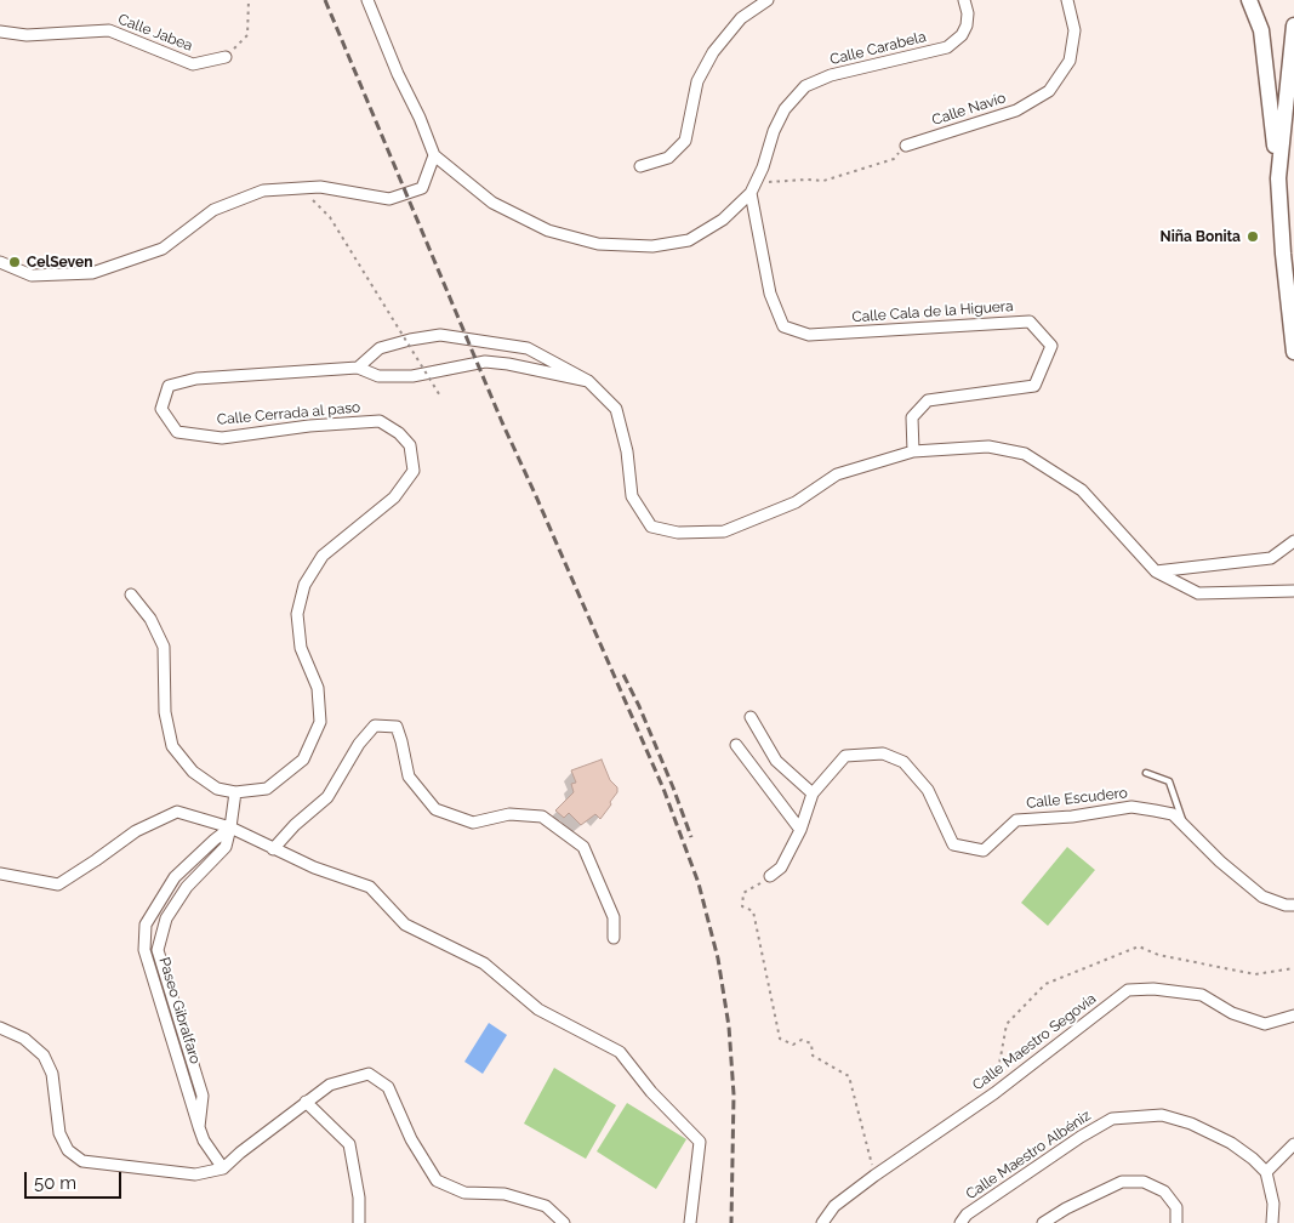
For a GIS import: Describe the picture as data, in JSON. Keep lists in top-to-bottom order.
{
  "streets": {
    "street": [
      "Calle Jabea",
      "Calle Carabela",
      "Calle Navío",
      "Calle Cala de la Higuera",
      "Calle Cerrada al paso",
      "Calle Escudero",
      "Paseo Gibralfaro",
      "Calle Maestro Segovia",
      "Calle Maestro Albéniz"
    ]
  },
  "crossings": [
    ["Calle Carabela", "Calle Cala de la Higuera"]
  ],
  "places": ["Niña Bonita", "CelSeven"],
  "scale_bar": "50 m"
}
